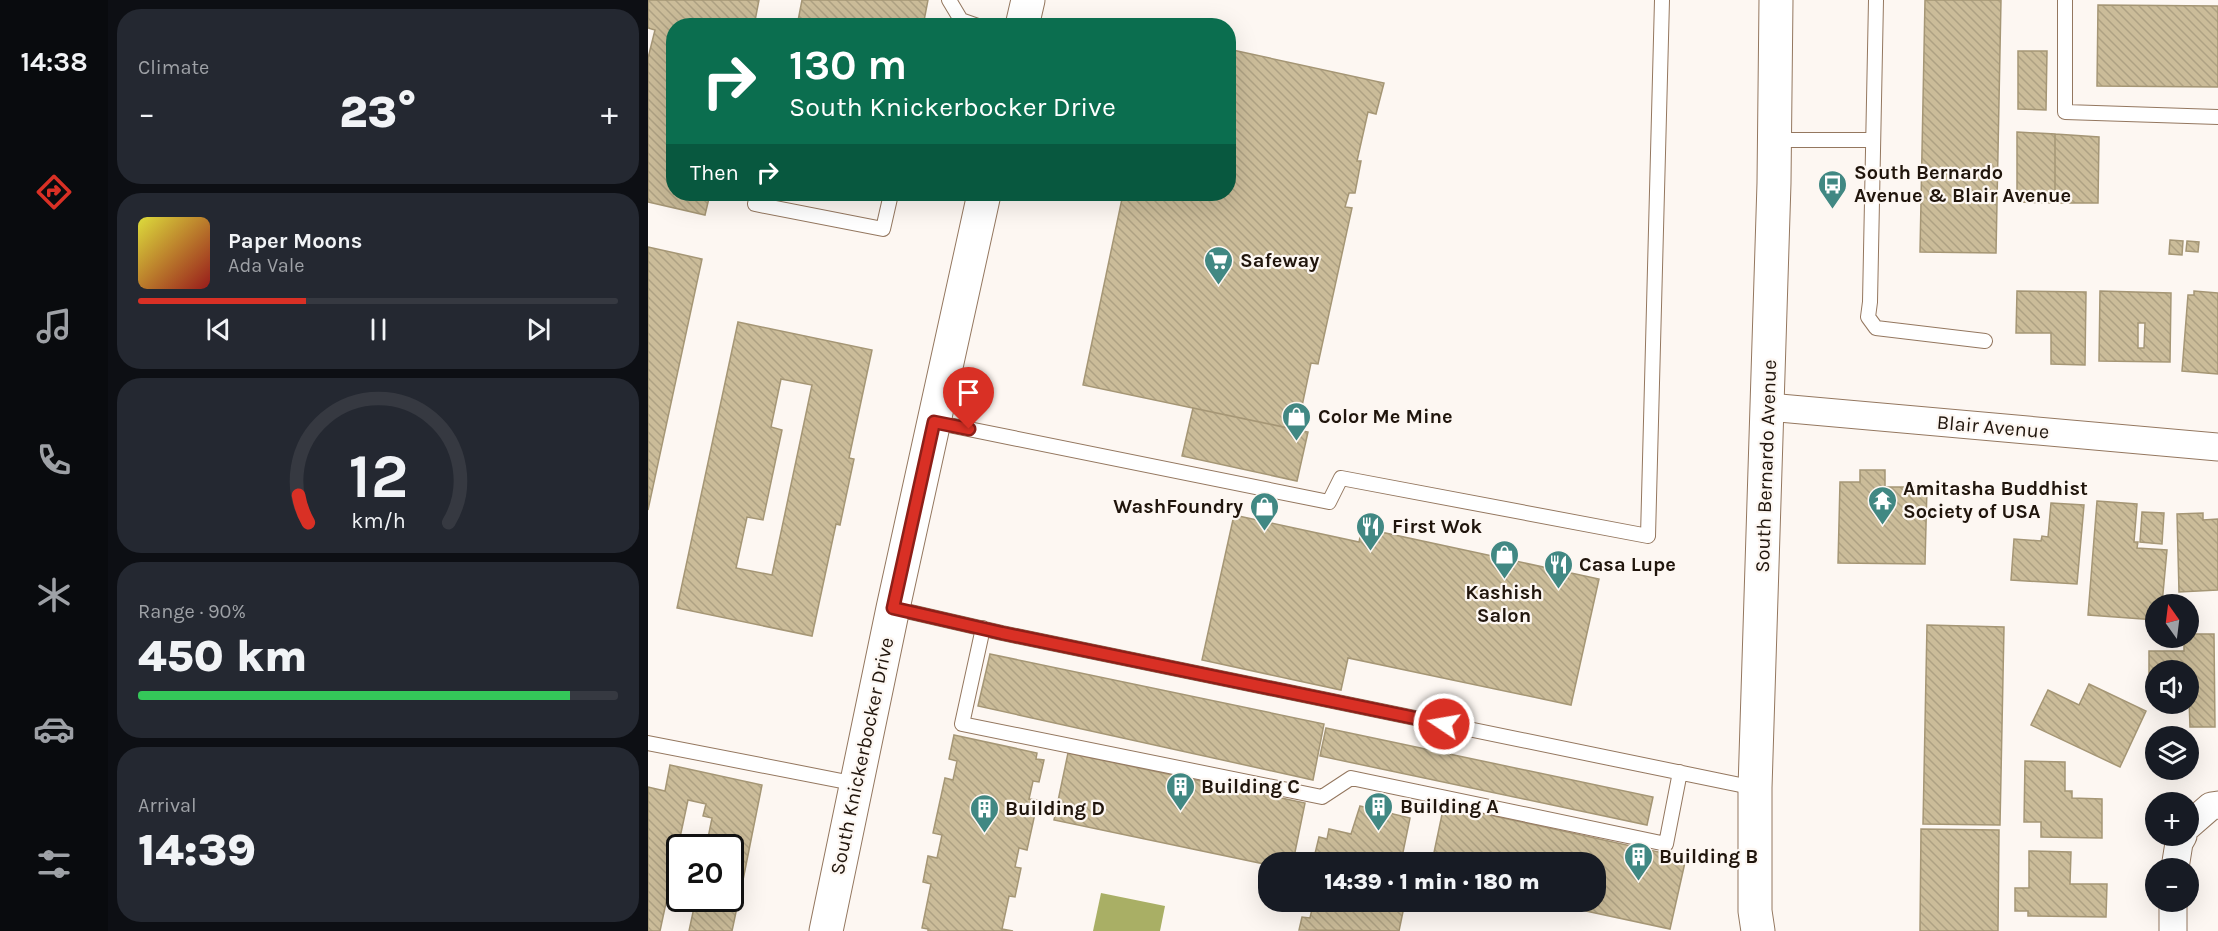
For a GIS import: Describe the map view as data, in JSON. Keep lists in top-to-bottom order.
{
  "streets": {
    "street": ["Blair Avenue", "South Bernardo Avenue", "South Knickerbocker Drive"]
  },
  "crossings": [
    ["Blair Avenue", "South Bernardo Avenue"]
  ],
  "places": {
    "bus stop": ["South Bernardo Avenue & Blair Avenue"],
    "supermarket": ["Safeway"],
    "shop": ["Color Me Mine", "WashFoundry", "Kashish Salon"],
    "temple": ["Amitasha Buddhist Society of USA"],
    "restaurant": ["First Wok", "Casa Lupe"],
    "building": [
      "Building C",
      "Building A",
      "Building D",
      "Building B"
    ]
  },
  "north": "top",
  "page": {
    "tabs": "14:38",
    "tile": [
      "Climate",
      ["Range · 90%", "450 km"],
      ["Arrival", "14:39"]
    ],
    "turn": ["130 m", "South Knickerbocker Drive"],
    "heat": ["−", "23°", "+"],
    "then": "Then",
    "song": ["Paper Moons", "Ada Vale"],
    "map_buttons": ["+", "−"],
    "limit": "20",
    "trip": "14:39 · 1 min · 180 m",
    "gauge": ["12", "km/h"]
  }
}
